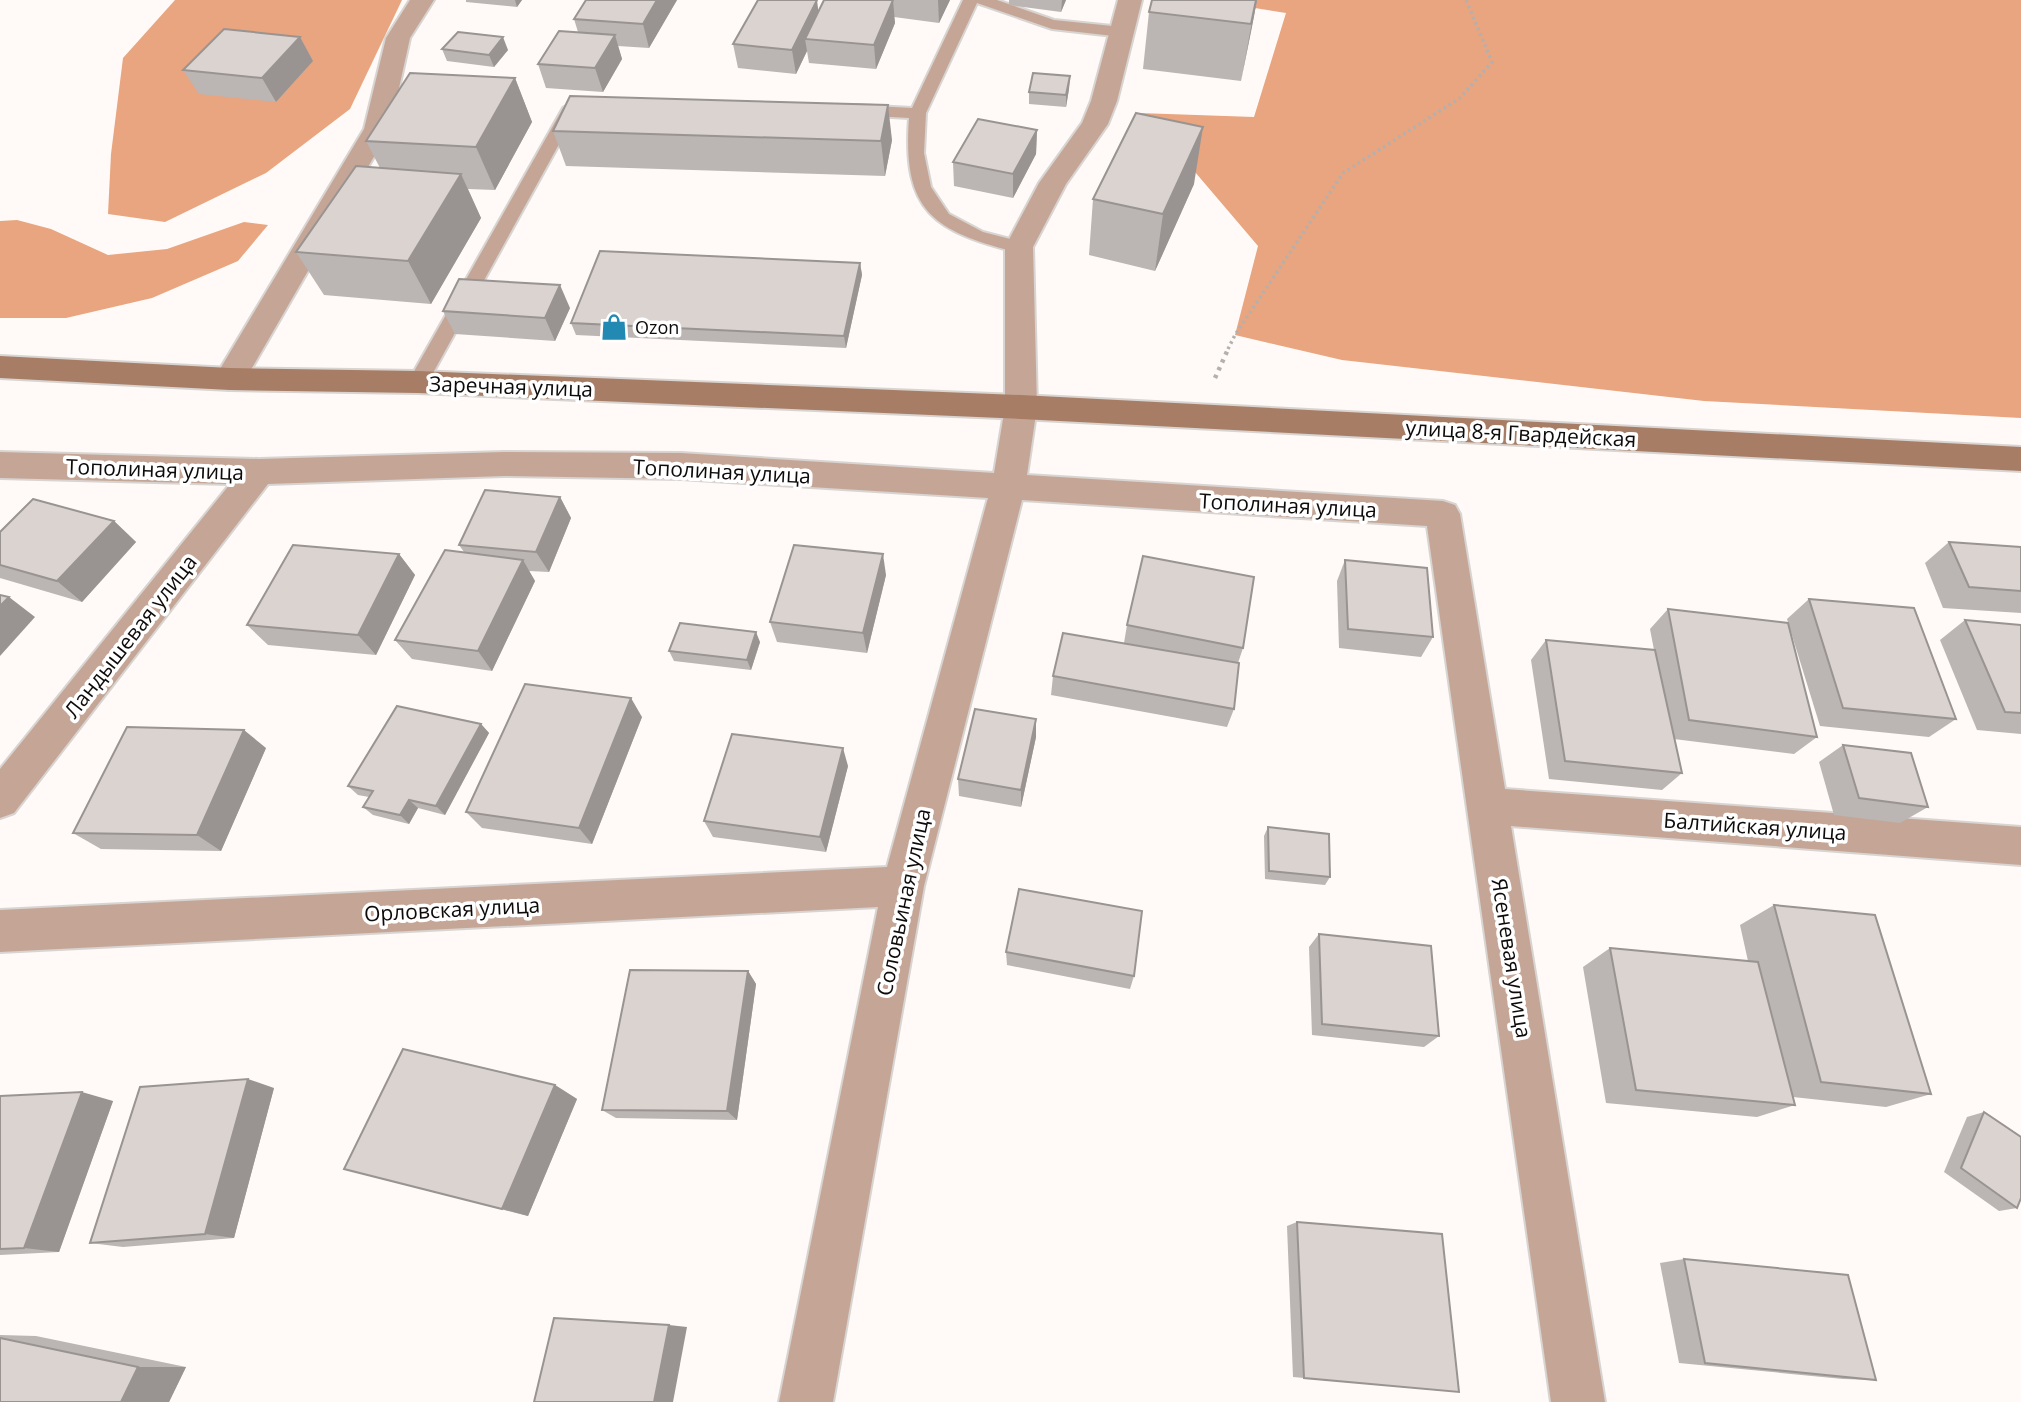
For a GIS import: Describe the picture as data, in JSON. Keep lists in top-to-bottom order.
{
  "streets": {
    "street": [
      "Заречная улица",
      "улица 8-я Гвардейская",
      "Тополиная улица",
      "Ландышевая улица",
      "Балтийская улица",
      "Соловьиная улица",
      "Орловская улица",
      "Ясеневая улица"
    ]
  },
  "crossings": [
    ["Заречная улица", "улица 8-я Гвардейская"],
    ["Заречная улица", "Соловьиная улица"],
    ["улица 8-я Гвардейская", "Соловьиная улица"],
    ["Тополиная улица", "Ландышевая улица"],
    ["Тополиная улица", "Соловьиная улица"],
    ["Тополиная улица", "Ясеневая улица"],
    ["Балтийская улица", "Ясеневая улица"],
    ["Соловьиная улица", "Орловская улица"]
  ],
  "places": {
    "shop": ["Ozon"]
  }
}
